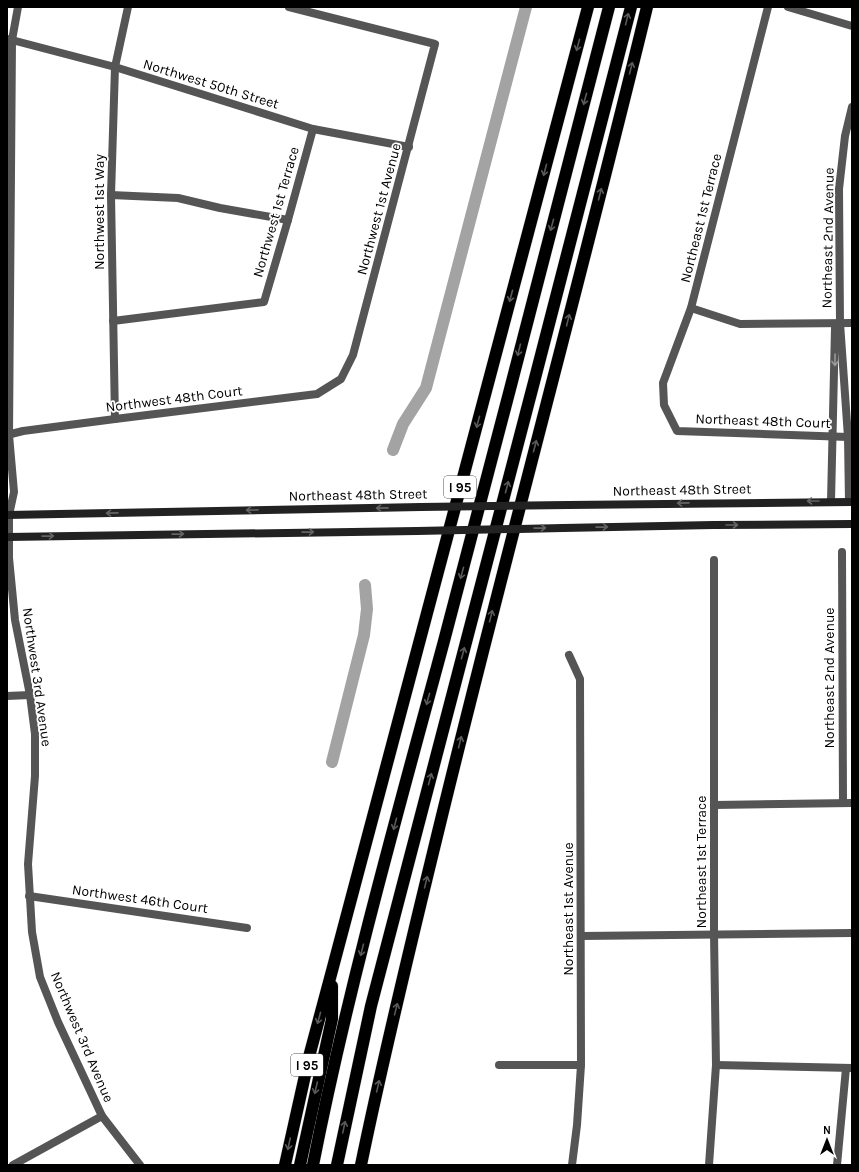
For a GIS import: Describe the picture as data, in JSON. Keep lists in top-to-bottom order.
{
  "streets": {
    "highway": ["I 95"],
    "main road": ["Northeast 48th Street"],
    "street": [
      "Northwest 50th Street",
      "Northwest 1st Avenue",
      "Northwest 1st Way",
      "Northwest 1st Terrace",
      "Northeast 1st Terrace",
      "Northeast 2nd Avenue",
      "Northwest 48th Court",
      "Northeast 48th Court",
      "Northwest 3rd Avenue",
      "Northwest 46th Court",
      "Northeast 1st Avenue"
    ]
  },
  "crossings": [
    ["Northwest 50th Street", "Northwest 1st Avenue"],
    ["Northwest 50th Street", "Northwest 1st Way"],
    ["Northwest 50th Street", "Northwest 1st Terrace"],
    ["Northwest 50th Street", "Northwest 3rd Avenue"],
    ["Northwest 1st Avenue", "Northwest 48th Court"],
    ["Northwest 1st Way", "Northwest 1st Terrace"],
    ["Northwest 1st Way", "Northwest 48th Court"],
    ["Northeast 1st Terrace", "Northeast 48th Court"],
    ["Northeast 2nd Avenue", "Northeast 48th Court"],
    ["Northeast 2nd Avenue", "Northeast 48th Street"],
    ["Northwest 48th Court", "Northwest 3rd Avenue"],
    ["Northeast 48th Street", "Northwest 3rd Avenue"],
    ["Northwest 3rd Avenue", "Northwest 46th Court"]
  ],
  "north": "top"
}
